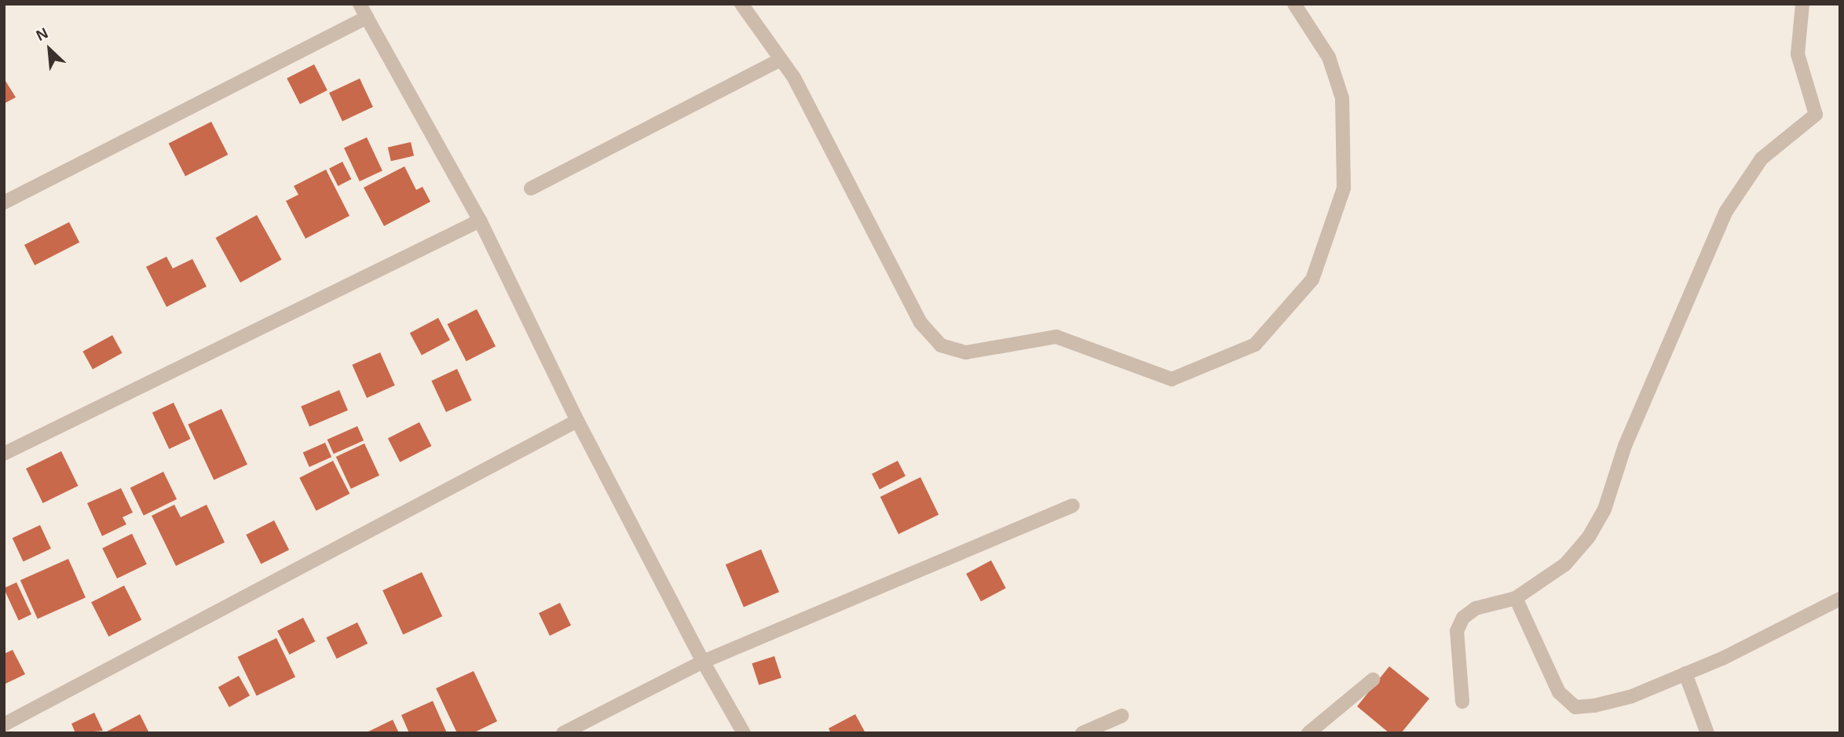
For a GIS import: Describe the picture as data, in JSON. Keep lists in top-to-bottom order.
{
  "north": "top left"
}
